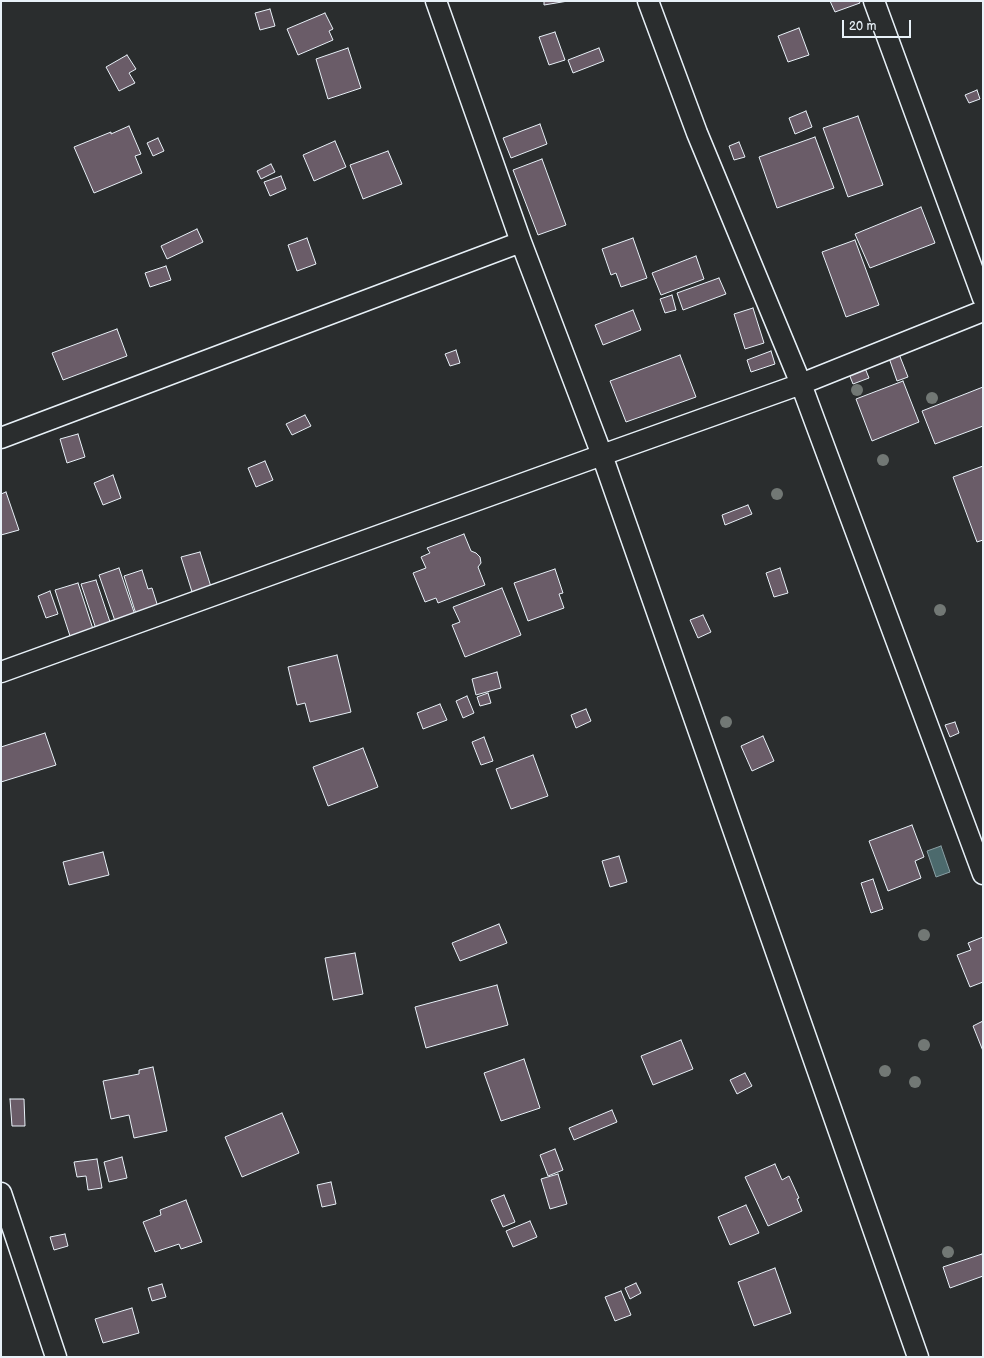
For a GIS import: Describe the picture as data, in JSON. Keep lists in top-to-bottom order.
{
  "scale_bar": "20 m"
}
